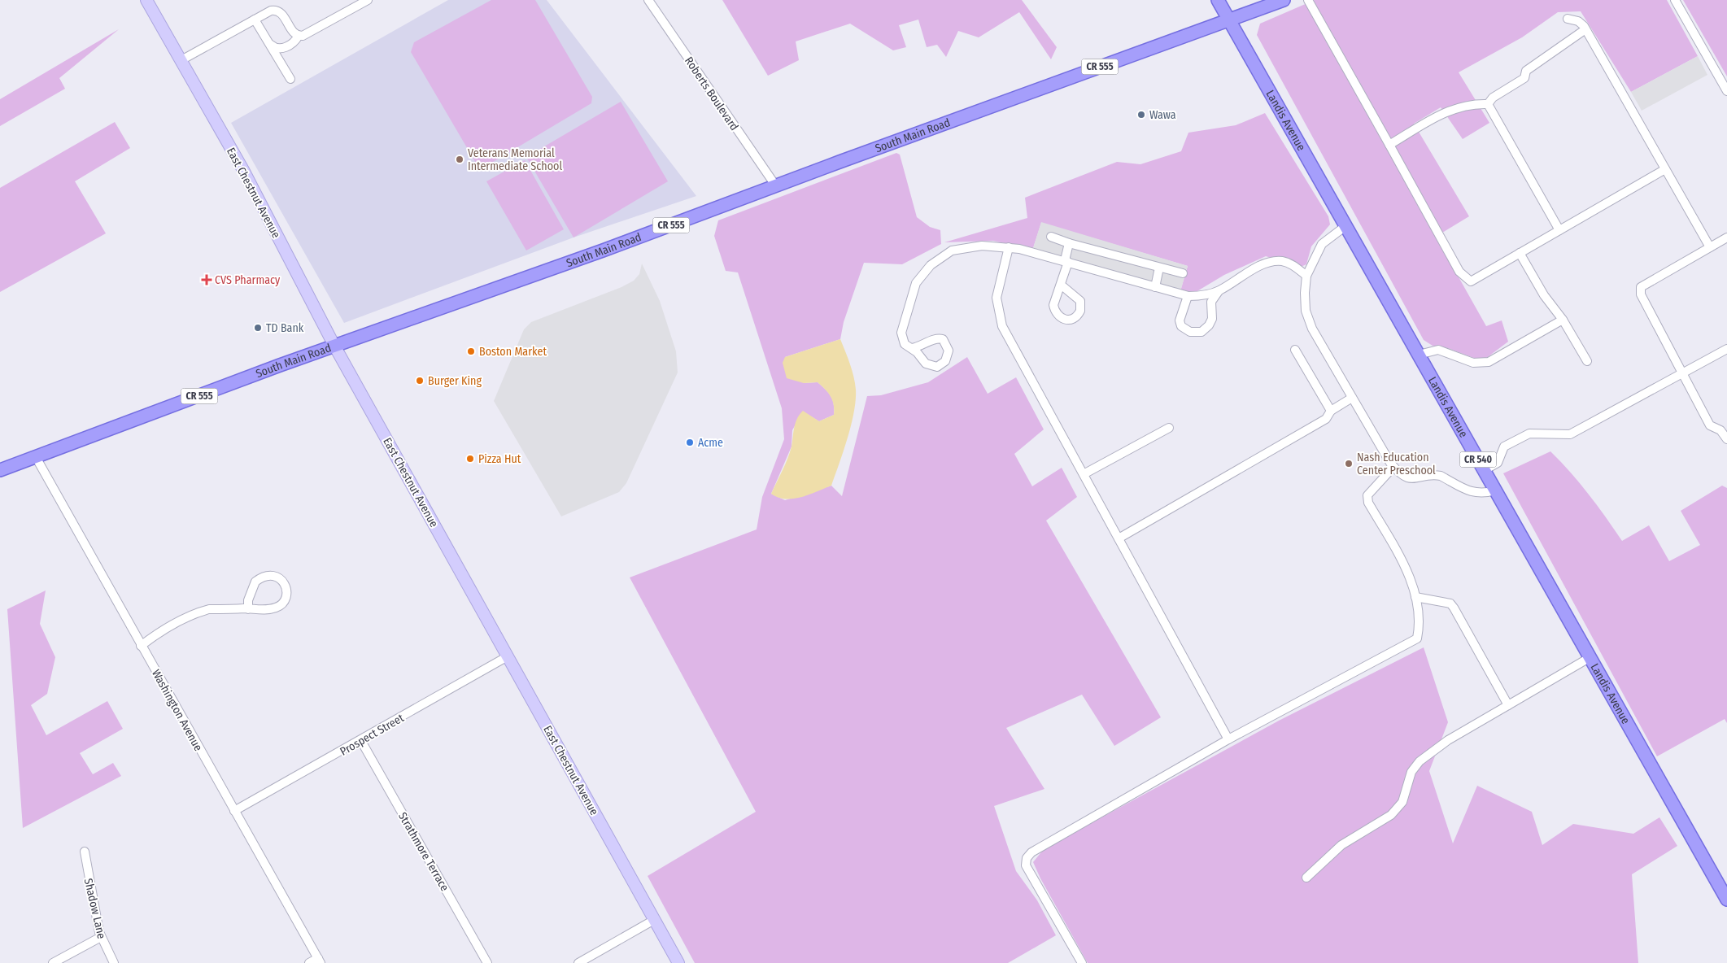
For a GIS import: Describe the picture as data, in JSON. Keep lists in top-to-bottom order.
{
  "streets": {
    "main road": [
      "CR 555",
      "Landis Avenue",
      "South Main Road",
      "CR 540"
    ],
    "street": [
      "Roberts Boulevard",
      "East Chestnut Avenue",
      "Washington Avenue",
      "Prospect Street",
      "Strathmore Terrace",
      "Shadow Lane"
    ]
  },
  "crossings": [
    ["Roberts Boulevard", "South Main Road"],
    ["Landis Avenue", "South Main Road"],
    ["South Main Road", "East Chestnut Avenue"],
    ["South Main Road", "Washington Avenue"],
    ["East Chestnut Avenue", "Prospect Street"],
    ["Washington Avenue", "Prospect Street"],
    ["Prospect Street", "Strathmore Terrace"]
  ],
  "places": {
    "other": [
      "Wawa",
      "Veterans Memorial Intermediate School",
      "TD Bank",
      "Boston Market",
      "Burger King",
      "Acme",
      "Pizza Hut",
      "Nash Education Center Preschool"
    ],
    "health": ["CVS Pharmacy"]
  }
}
